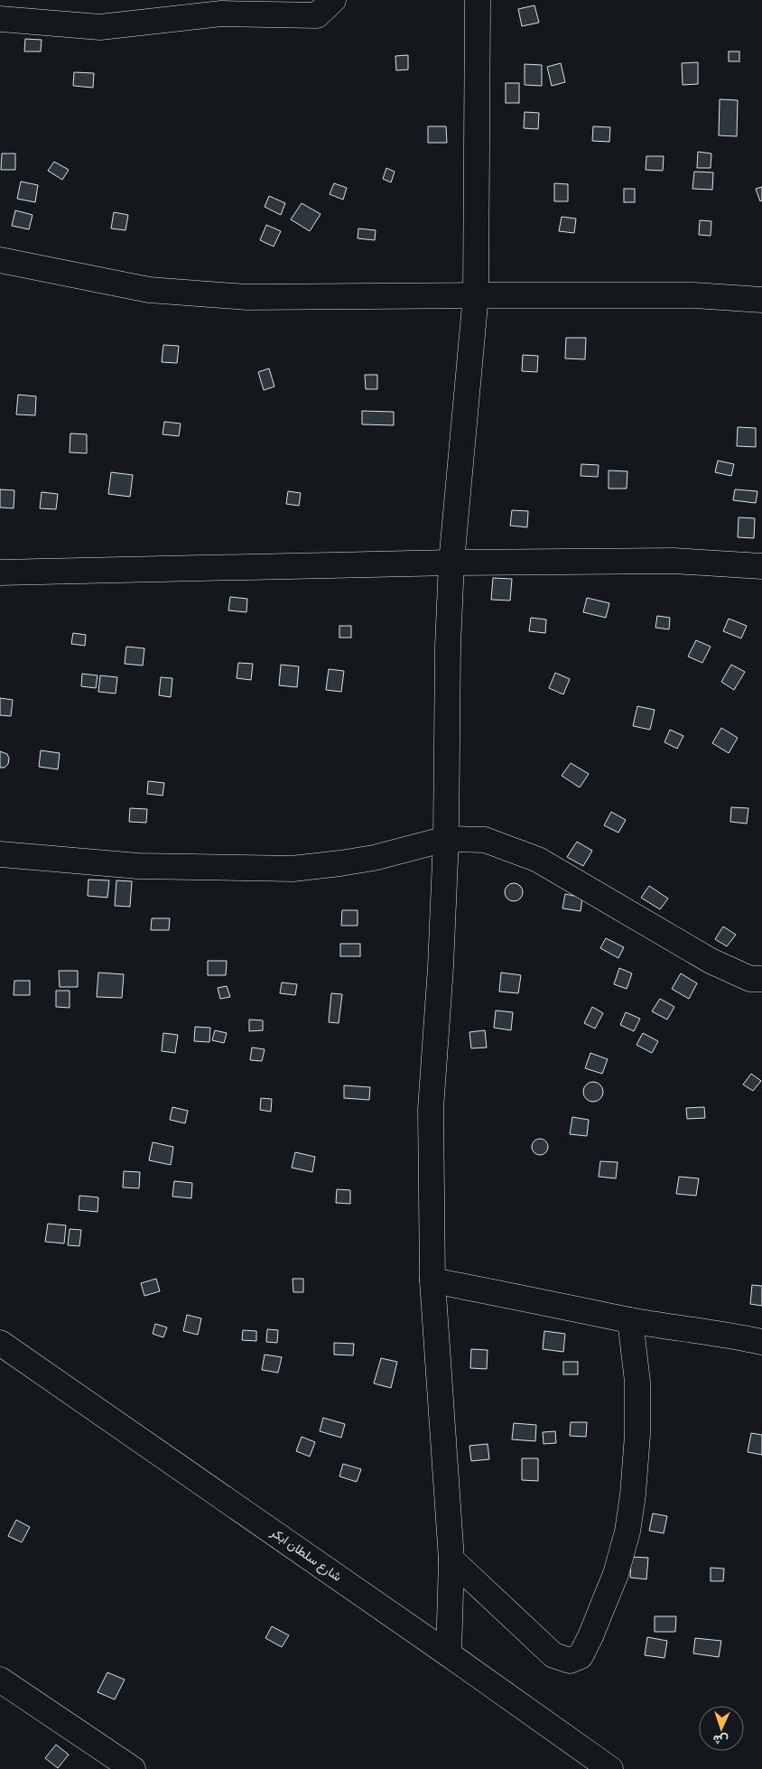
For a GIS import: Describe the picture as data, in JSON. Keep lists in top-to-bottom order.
{
  "streets": {
    "main road": ["شارع سلطان ابكر"]
  },
  "north": "bottom"
}
